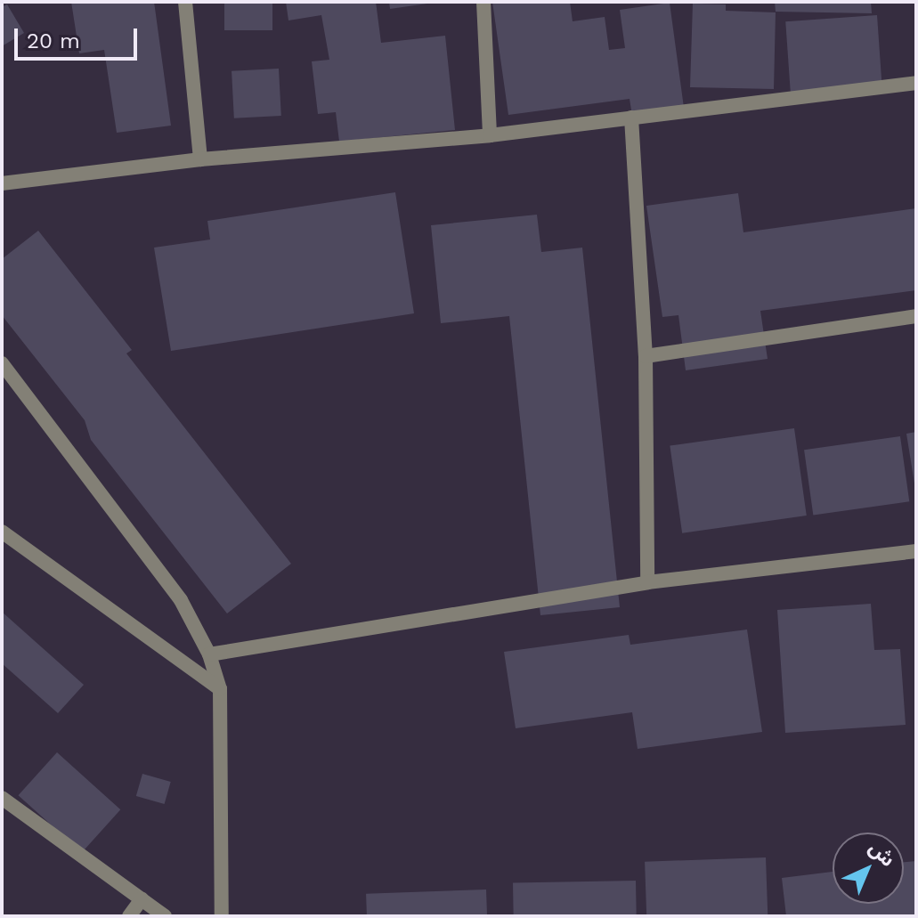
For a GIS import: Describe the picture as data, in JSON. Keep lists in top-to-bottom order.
{
  "scale_bar": "20 m",
  "north": "top right"
}
